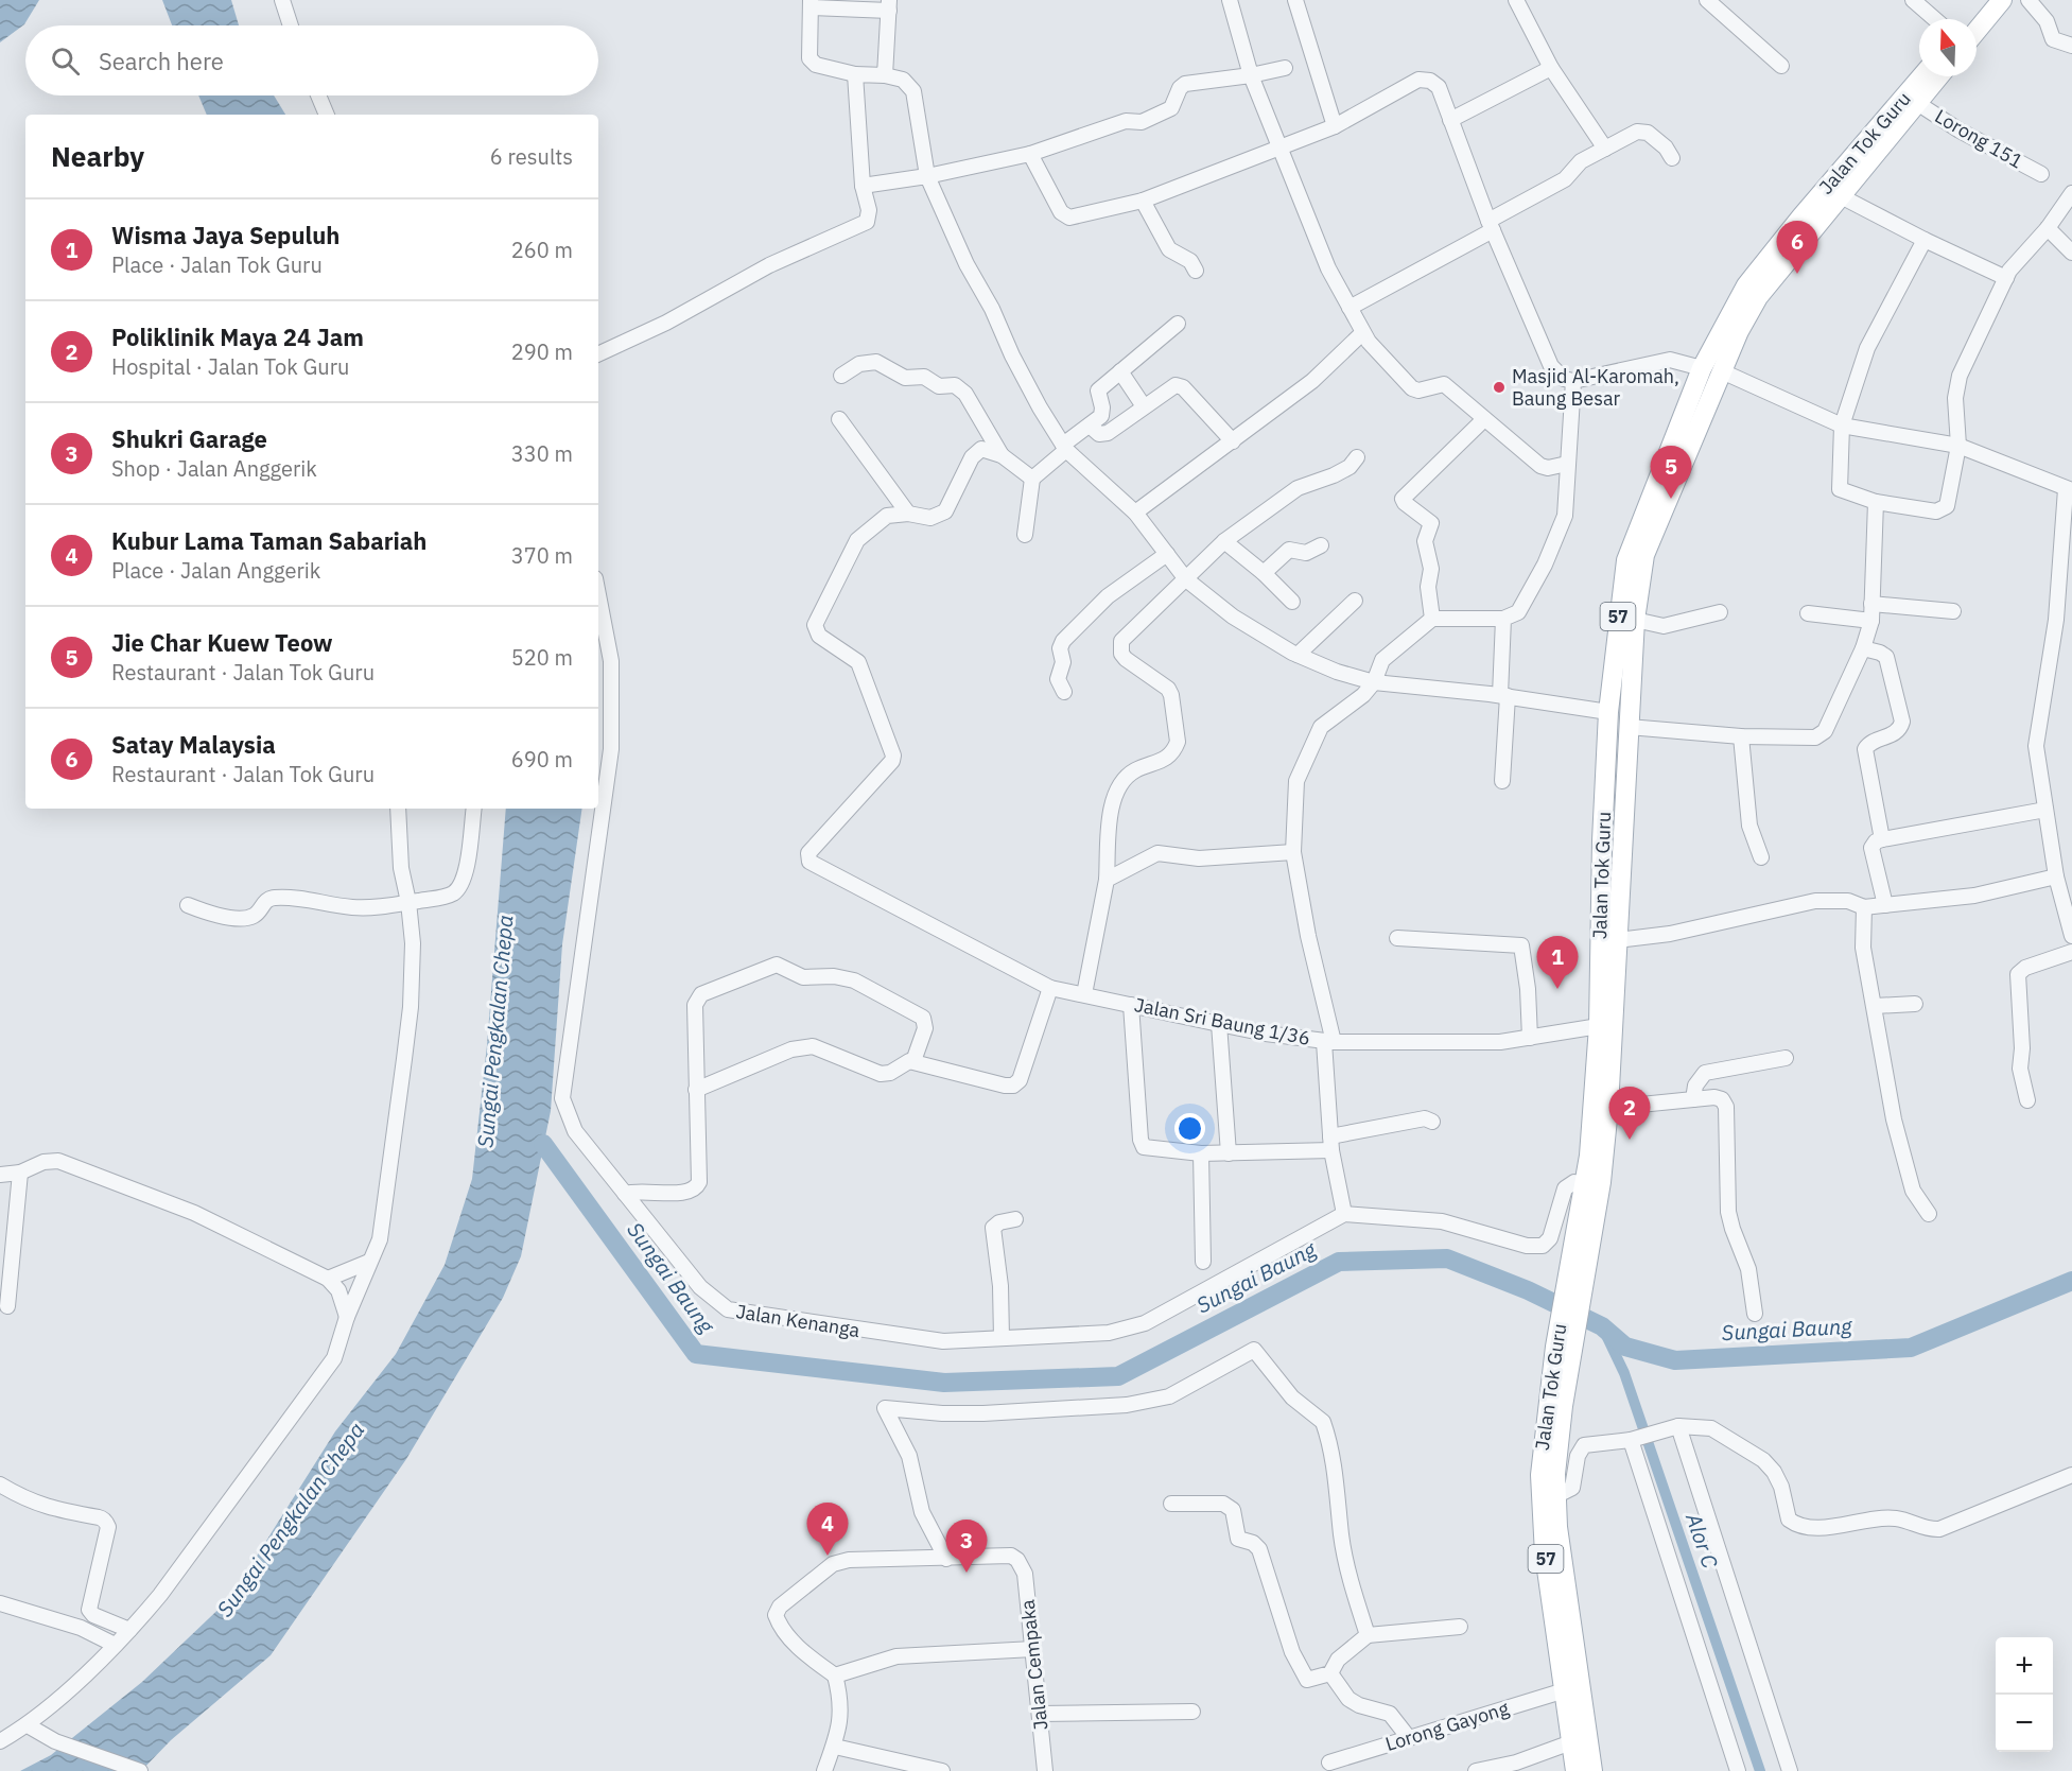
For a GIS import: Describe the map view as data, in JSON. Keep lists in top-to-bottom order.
{
  "streets": {
    "main road": ["Jalan Tok Guru", "57"],
    "street": [
      "Lorong 151",
      "Jalan Sri Baung 1/36",
      "Jalan Kenanga",
      "Jalan Cempaka",
      "Lorong Gayong"
    ]
  },
  "crossings": [
    ["Lorong 151", "Jalan Tok Guru"],
    ["Jalan Tok Guru", "Jalan Sri Baung 1/36"],
    ["Jalan Tok Guru", "Lorong Gayong"]
  ],
  "water": ["Sungai Pengkalan Chepa", "Sungai Baung", "Alor C"],
  "places": ["Masjid Al-Karomah, Baung Besar"],
  "north": "top",
  "page": {
    "search": "Search here",
    "heading": ["Nearby", "6 results"],
    "list": [
      {
        "mark": "1",
        "name": "Wisma Jaya Sepuluh",
        "note": "Place · Jalan Tok Guru",
        "value": "260 m"
      },
      {
        "mark": "2",
        "name": "Poliklinik Maya 24 Jam",
        "note": "Hospital · Jalan Tok Guru",
        "value": "290 m"
      },
      {
        "mark": "3",
        "name": "Shukri Garage",
        "note": "Shop · Jalan Anggerik",
        "value": "330 m"
      },
      {
        "mark": "4",
        "name": "Kubur Lama Taman Sabariah",
        "note": "Place · Jalan Anggerik",
        "value": "370 m"
      },
      {
        "mark": "5",
        "name": "Jie Char Kuew Teow",
        "note": "Restaurant · Jalan Tok Guru",
        "value": "520 m"
      },
      {
        "mark": "6",
        "name": "Satay Malaysia",
        "note": "Restaurant · Jalan Tok Guru",
        "value": "690 m"
      }
    ],
    "pins": [
      "6",
      "5",
      "1",
      "2",
      "4",
      "3"
    ],
    "map_buttons": ["+", "−"]
  }
}
